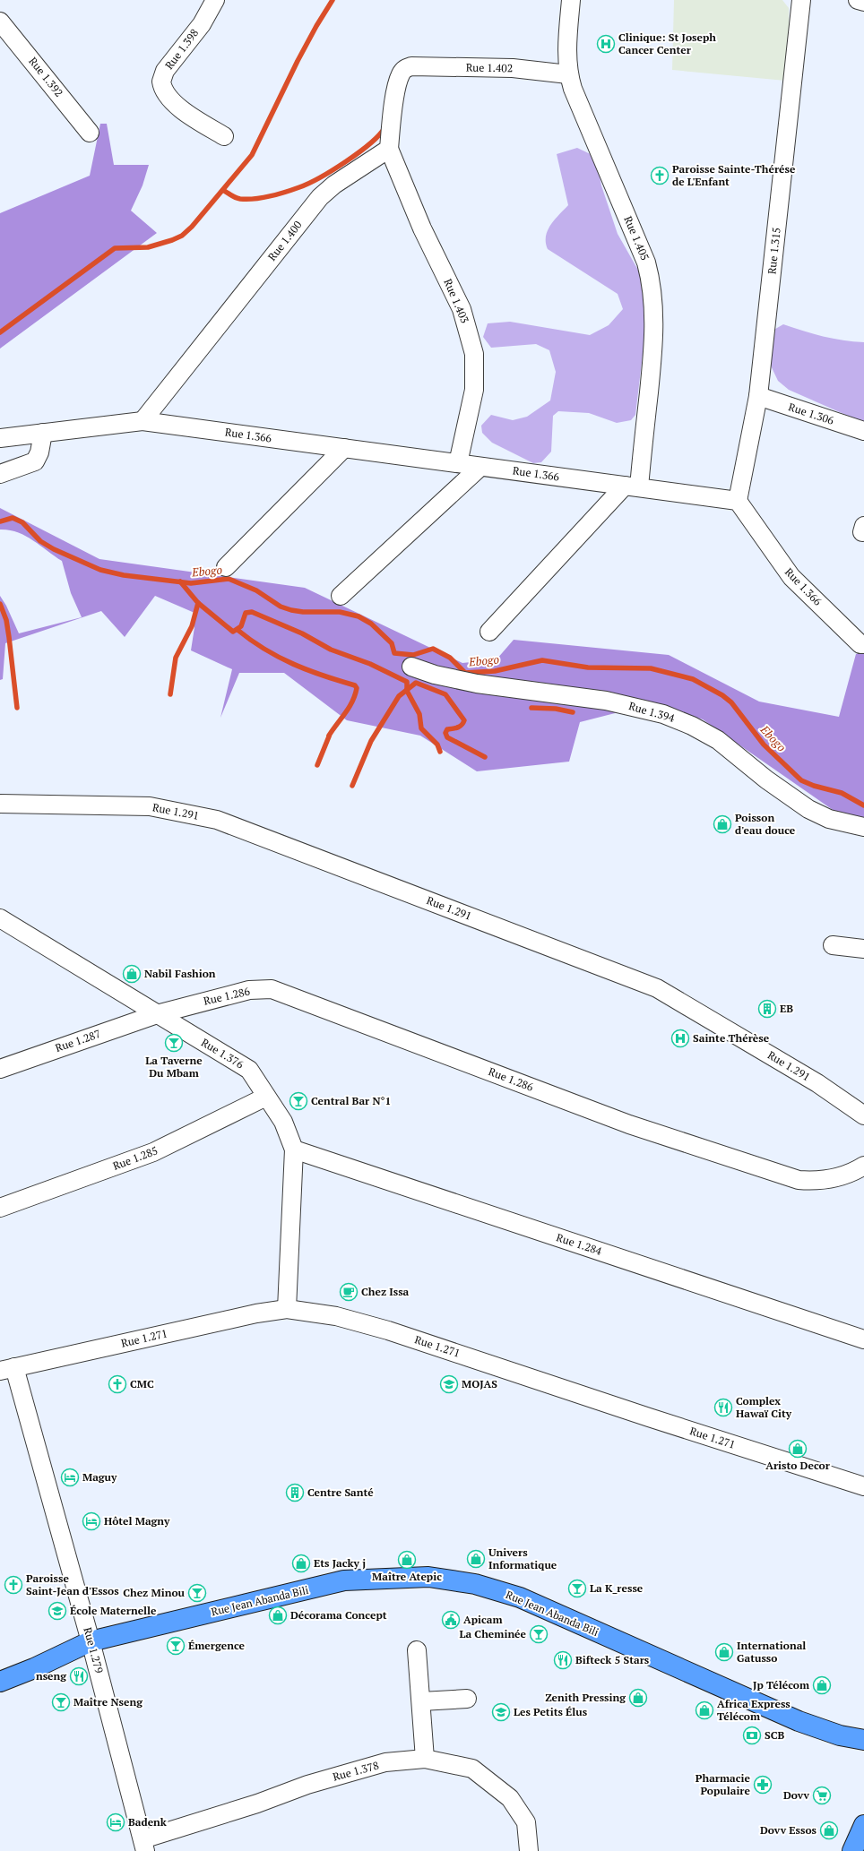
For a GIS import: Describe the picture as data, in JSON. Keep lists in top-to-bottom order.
{
  "streets": {
    "main road": ["Rue Jean Abanda Bili"],
    "street": [
      "Rue 1.398",
      "Rue 1.402",
      "Rue 1.392",
      "Rue 1.405",
      "Rue 1.400",
      "Rue 1.315",
      "Rue 1.403",
      "Rue 1.306",
      "Rue 1.366",
      "Rue 1.394",
      "Rue 1.291",
      "Rue 1.286",
      "Rue 1.287",
      "Rue 1.376",
      "Rue 1.285",
      "Rue 1.284",
      "Rue 1.271",
      "Rue 1.279",
      "Rue 1.378"
    ]
  },
  "crossings": [
    ["Rue 1.402", "Rue 1.405"],
    ["Rue 1.402", "Rue 1.400"],
    ["Rue 1.402", "Rue 1.403"],
    ["Rue 1.405", "Rue 1.366"],
    ["Rue 1.400", "Rue 1.403"],
    ["Rue 1.400", "Rue 1.366"],
    ["Rue 1.315", "Rue 1.306"],
    ["Rue 1.315", "Rue 1.366"],
    ["Rue 1.403", "Rue 1.366"],
    ["Rue 1.286", "Rue 1.287"],
    ["Rue 1.286", "Rue 1.376"],
    ["Rue 1.287", "Rue 1.376"],
    ["Rue 1.376", "Rue 1.285"],
    ["Rue 1.376", "Rue 1.284"],
    ["Rue 1.376", "Rue 1.271"],
    ["Rue 1.271", "Rue 1.279"],
    ["Rue Jean Abanda Bili", "Rue 1.279"],
    ["Rue 1.279", "Rue 1.378"]
  ],
  "water": ["Ebogo"],
  "places": {
    "hospital": ["Clinique: St Joseph Cancer Center", "Sainte Thérèse"],
    "church": ["Paroisse Sainte-Thérése de L'Enfant", "CMC", "Paroisse Saint-Jean d'Essos"],
    "shop": [
      "Poisson d'eau douce",
      "Nabil Fashion",
      "Aristo Decor",
      "Univers Informatique",
      "Maître Atepic",
      "Ets Jacky j",
      "Décorama Concept",
      "International Gatusso",
      "Jp Télécom",
      "Zenith Pressing",
      "Africa Express Télécom",
      "Dovv Essos"
    ],
    "building": ["EB", "Centre Santé"],
    "bar": [
      "La Taverne Du Mbam",
      "Central Bar N°1",
      "La K_resse",
      "Chez Minou",
      "La Cheminée",
      "Émergence",
      "Maître Nseng"
    ],
    "cafe": ["Chez Issa"],
    "school or university": ["MOJAS", "École Maternelle", "Les Petits Élus"],
    "restaurant": ["Complex Hawaï City", "Bifteck 5 Stars", "nseng"],
    "hotel": ["Maguy", "Hôtel Magny", "Badenk"],
    "public building": ["Apicam"],
    "bank": ["SCB"],
    "pharmacy": ["Pharmacie Populaire"],
    "supermarket": ["Dovv"]
  }
}
